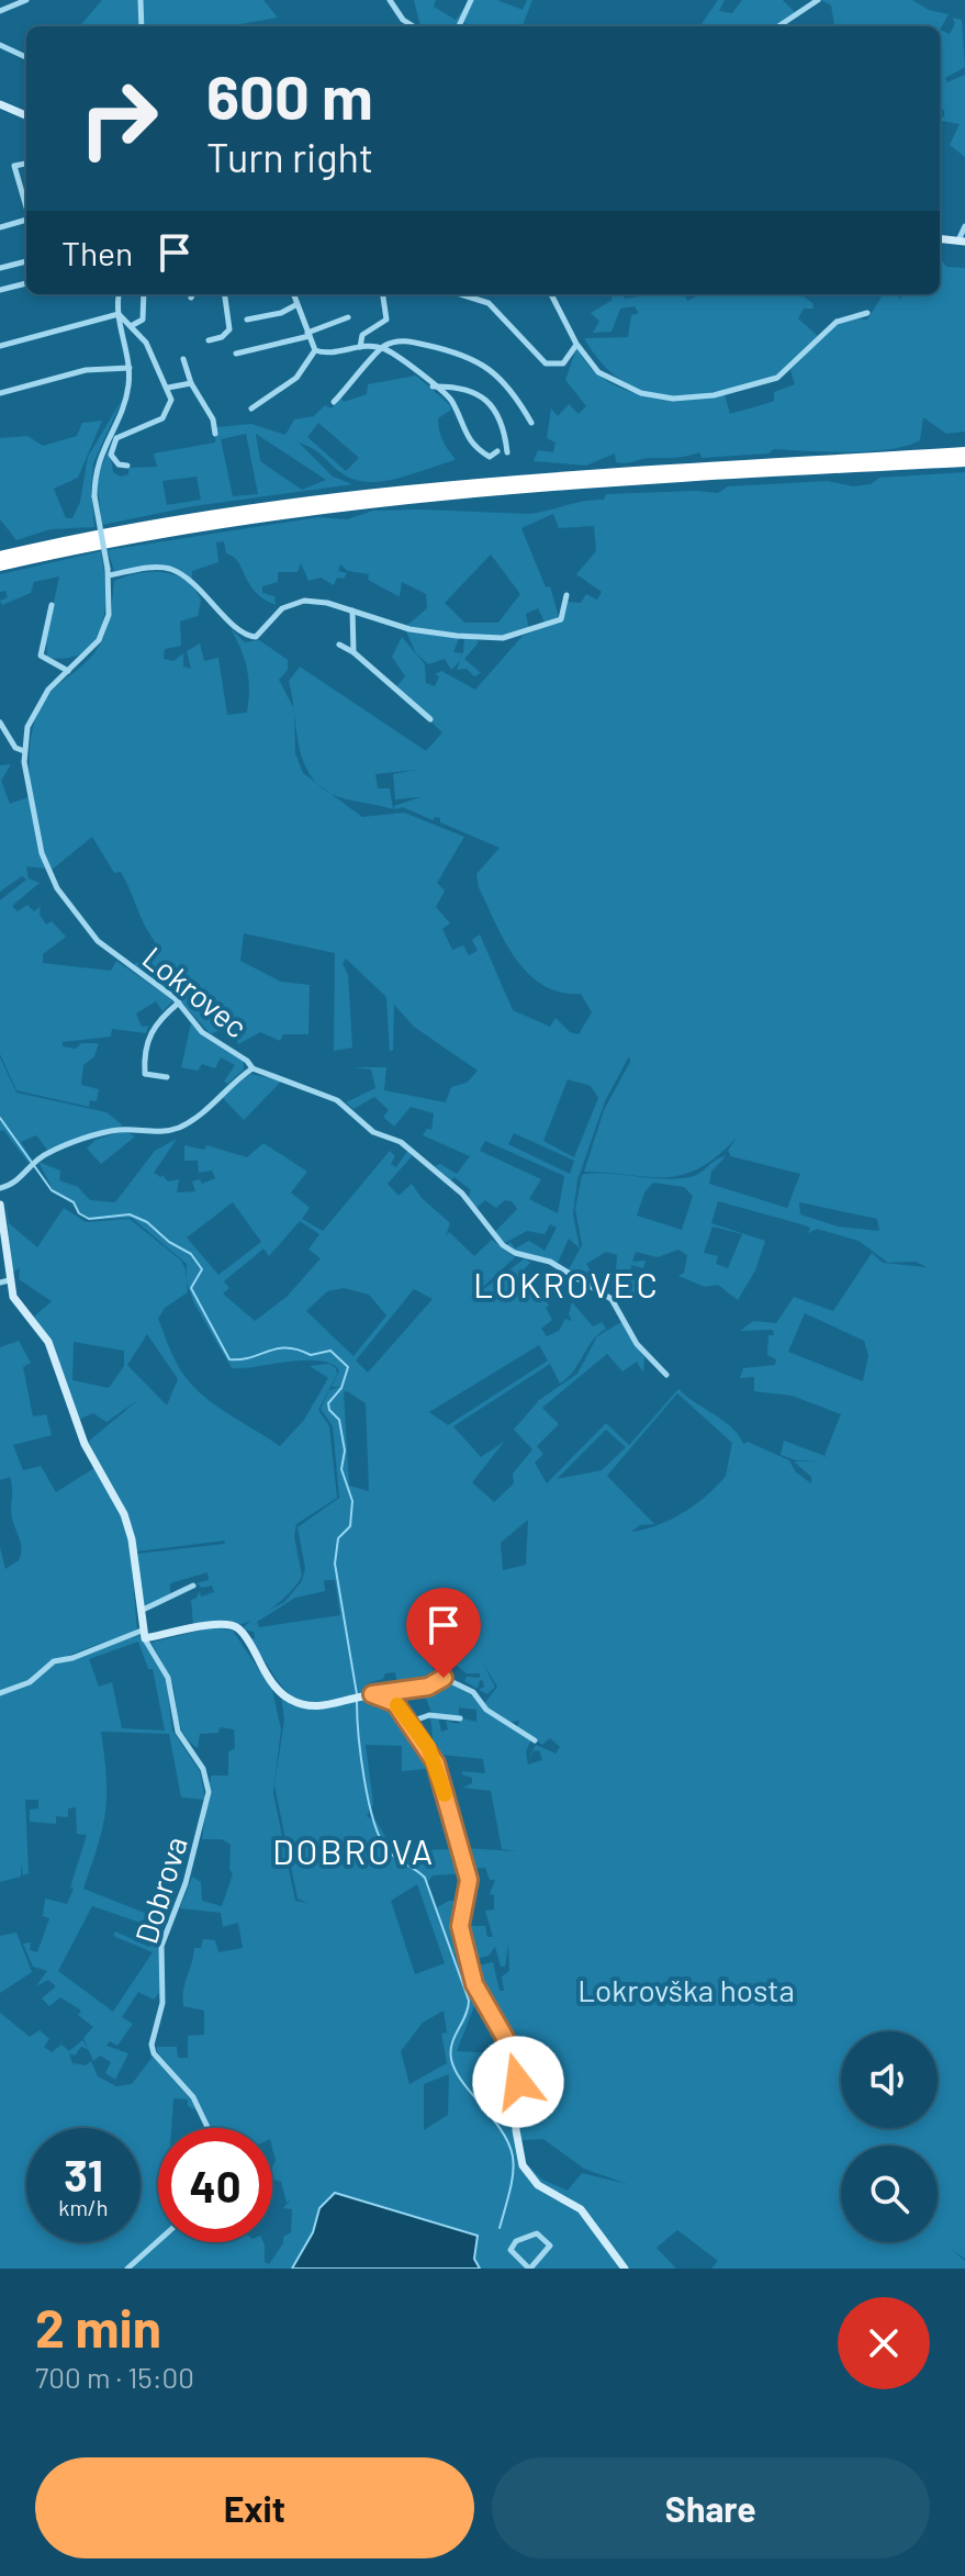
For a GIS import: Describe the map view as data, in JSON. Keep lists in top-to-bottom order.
{
  "streets": {
    "street": ["Lokrovec", "Dobrova"]
  },
  "districts": ["LOKROVEC", "DOBROVA"],
  "parks": ["Lokrovška hosta"],
  "page": {
    "turn": ["600 m", "Turn right"],
    "then": "Then",
    "speed": "31 km/h",
    "limit": "40",
    "heading": ["2 min", "700 m · 15:00"],
    "buttons": ["Exit", "Share"]
  }
}
